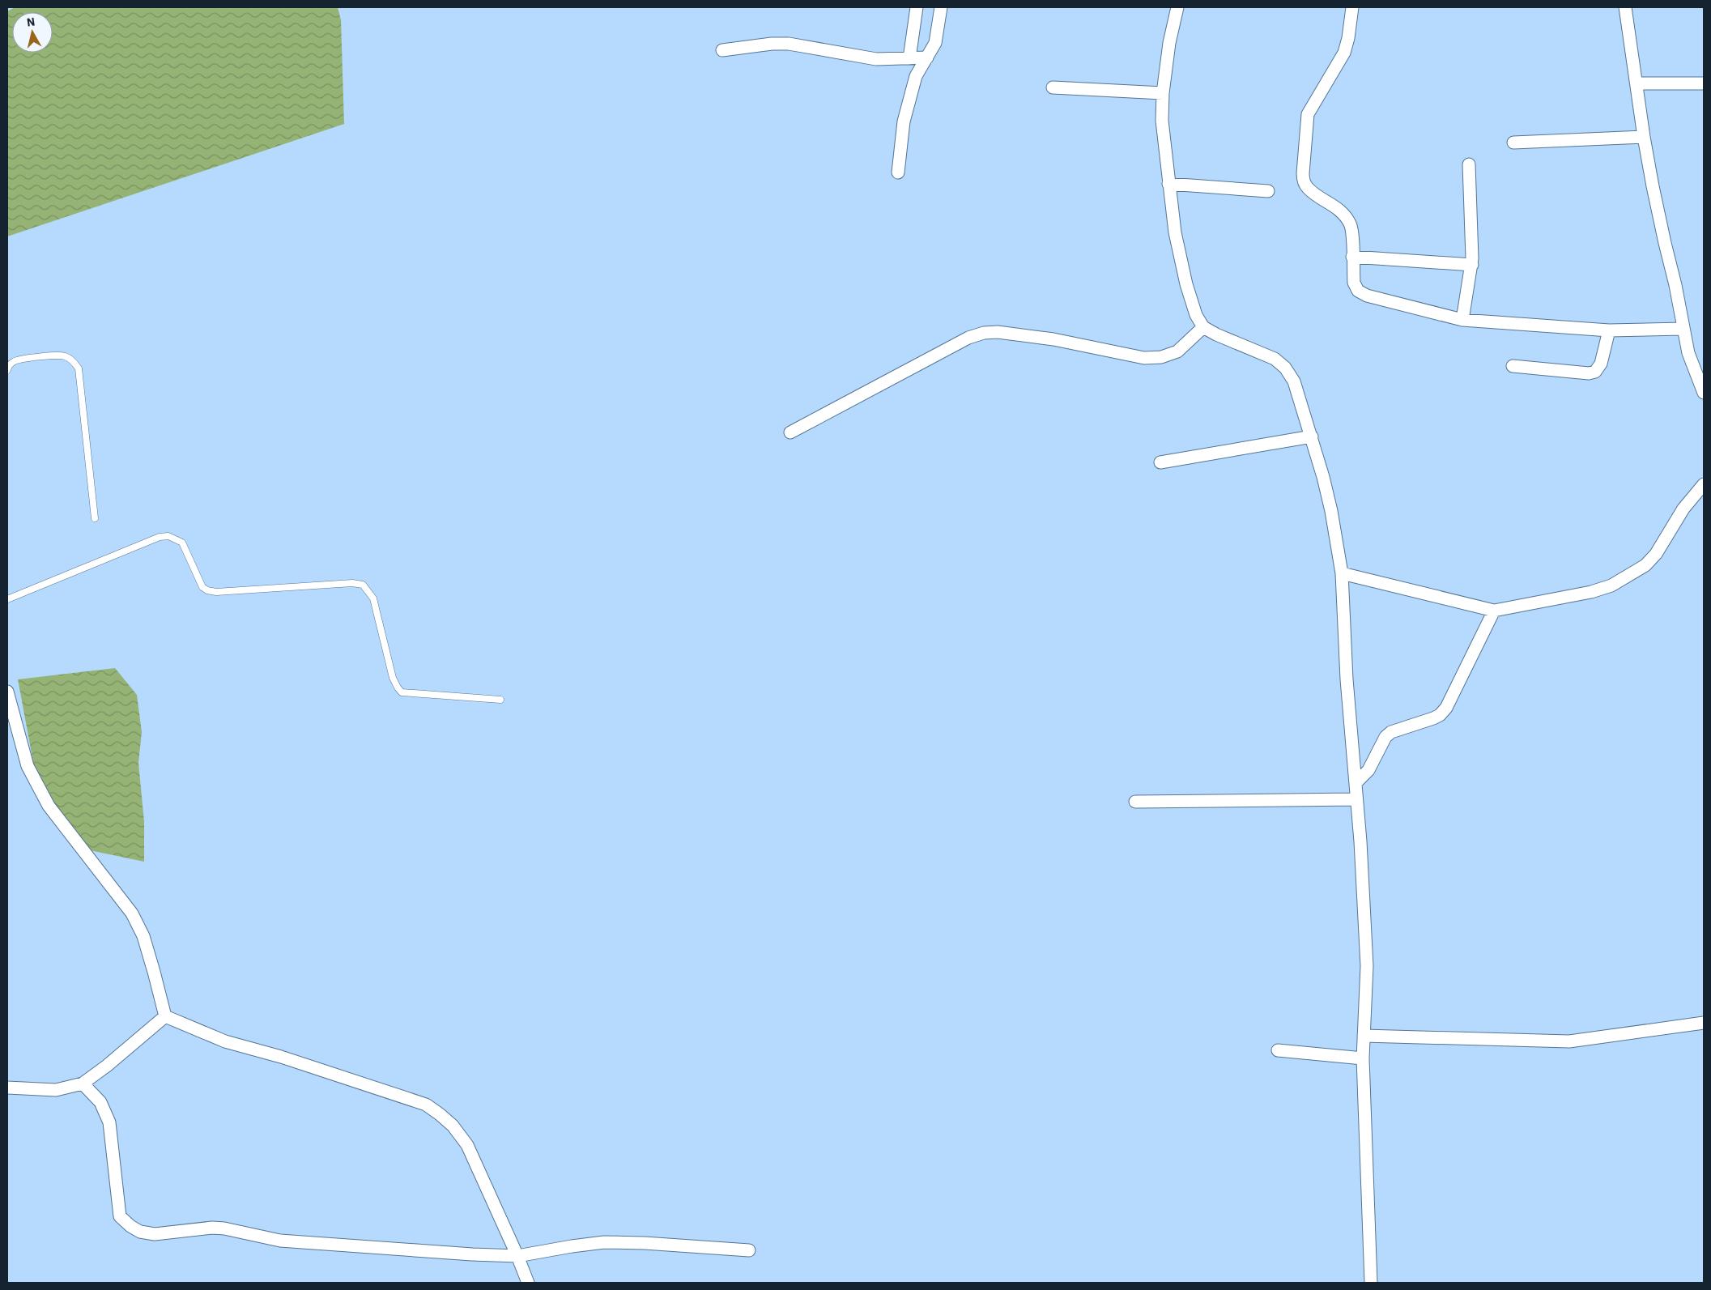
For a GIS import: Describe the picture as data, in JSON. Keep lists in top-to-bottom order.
{
  "north": "top"
}
